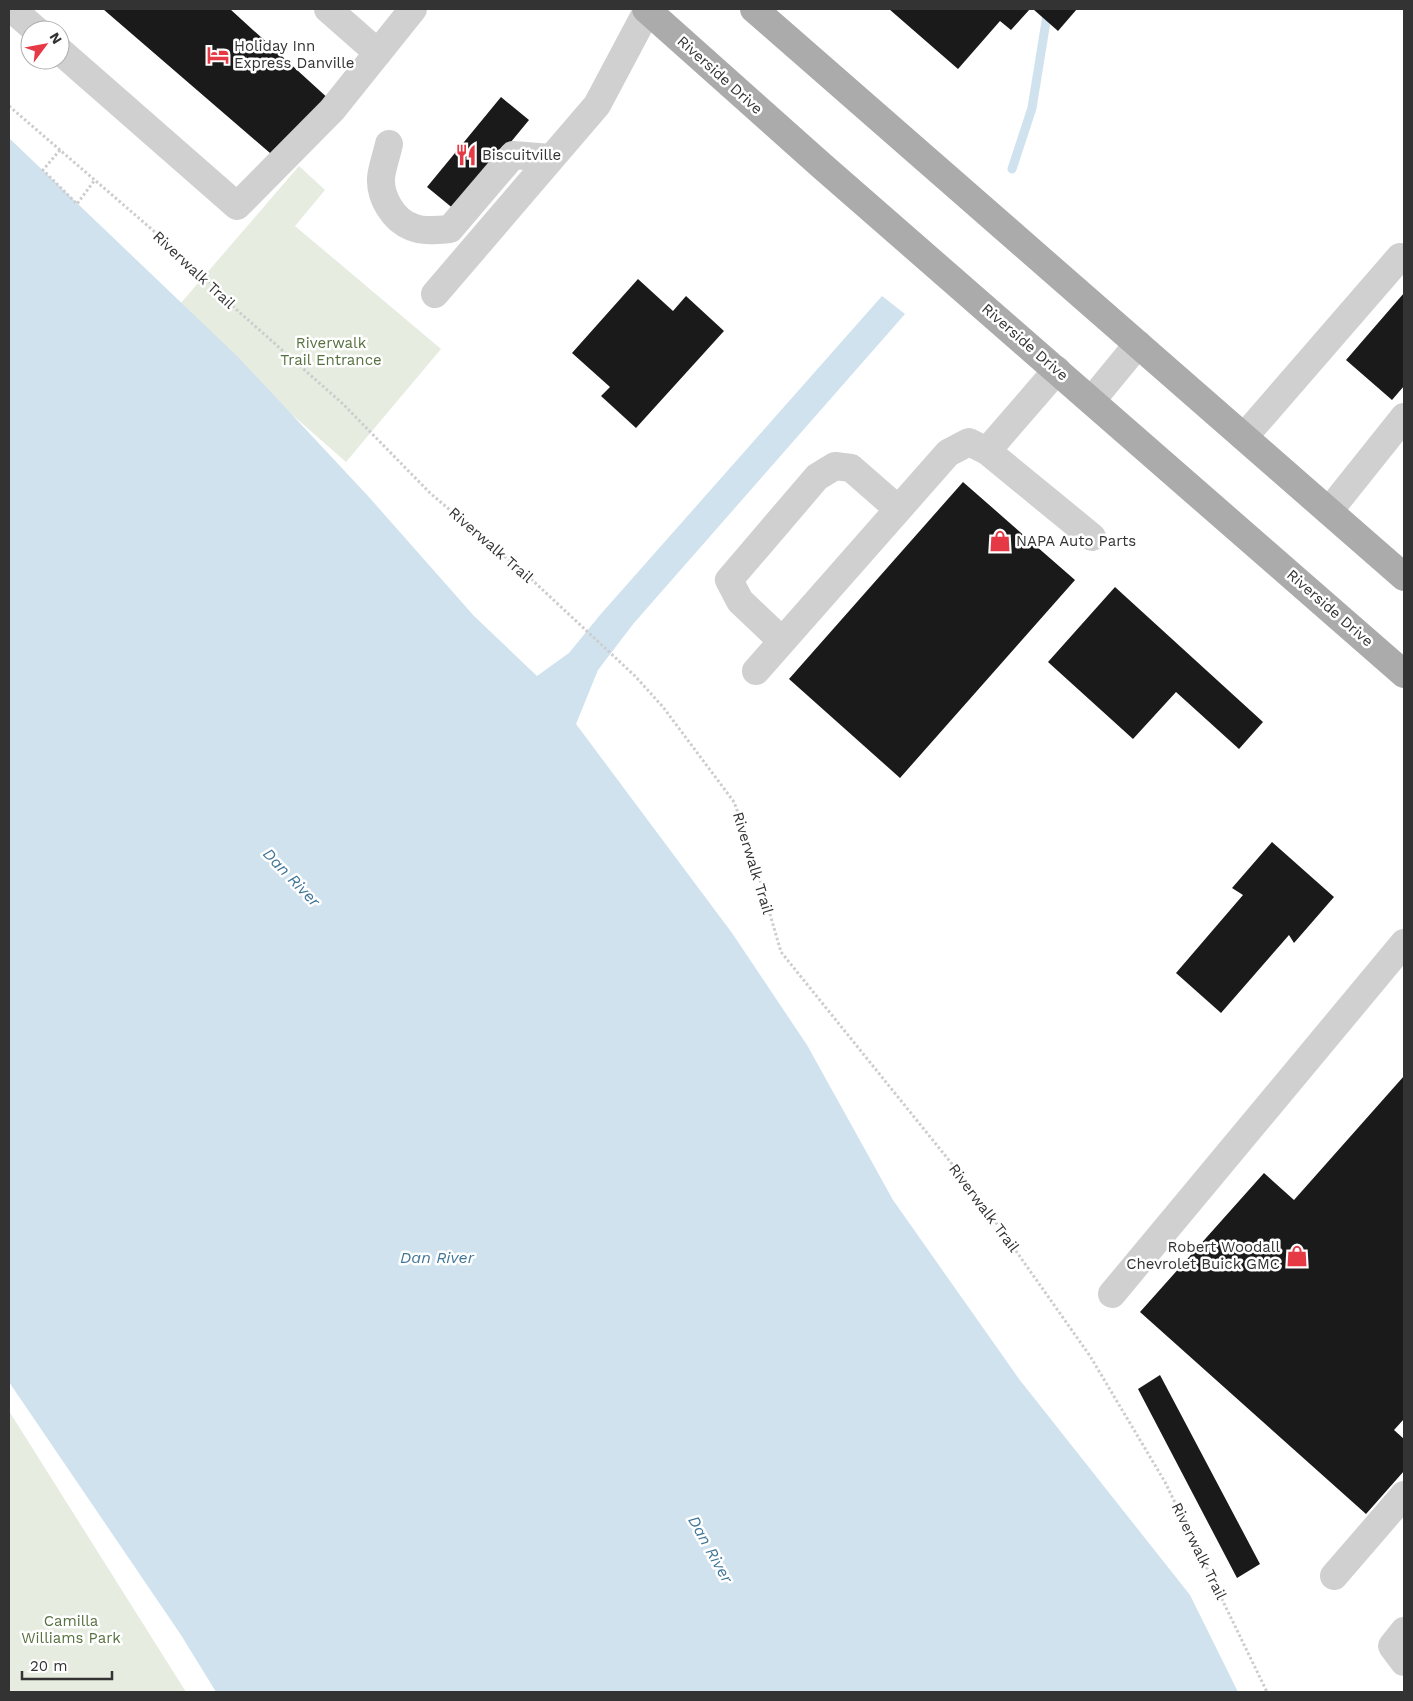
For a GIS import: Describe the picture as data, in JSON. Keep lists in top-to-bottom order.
{
  "streets": {
    "main road": ["Riverside Drive"],
    "path": ["Riverwalk Trail"]
  },
  "water": ["Dan River"],
  "parks": ["Riverwalk Trail Entrance", "Camilla Williams Park"],
  "places": {
    "hotel": ["Holiday Inn Express Danville"],
    "restaurant": ["Biscuitville"],
    "shop": ["NAPA Auto Parts", "Robert Woodall Chevrolet Buick GMC"]
  },
  "scale_bar": "20 m",
  "north": "top right"
}
